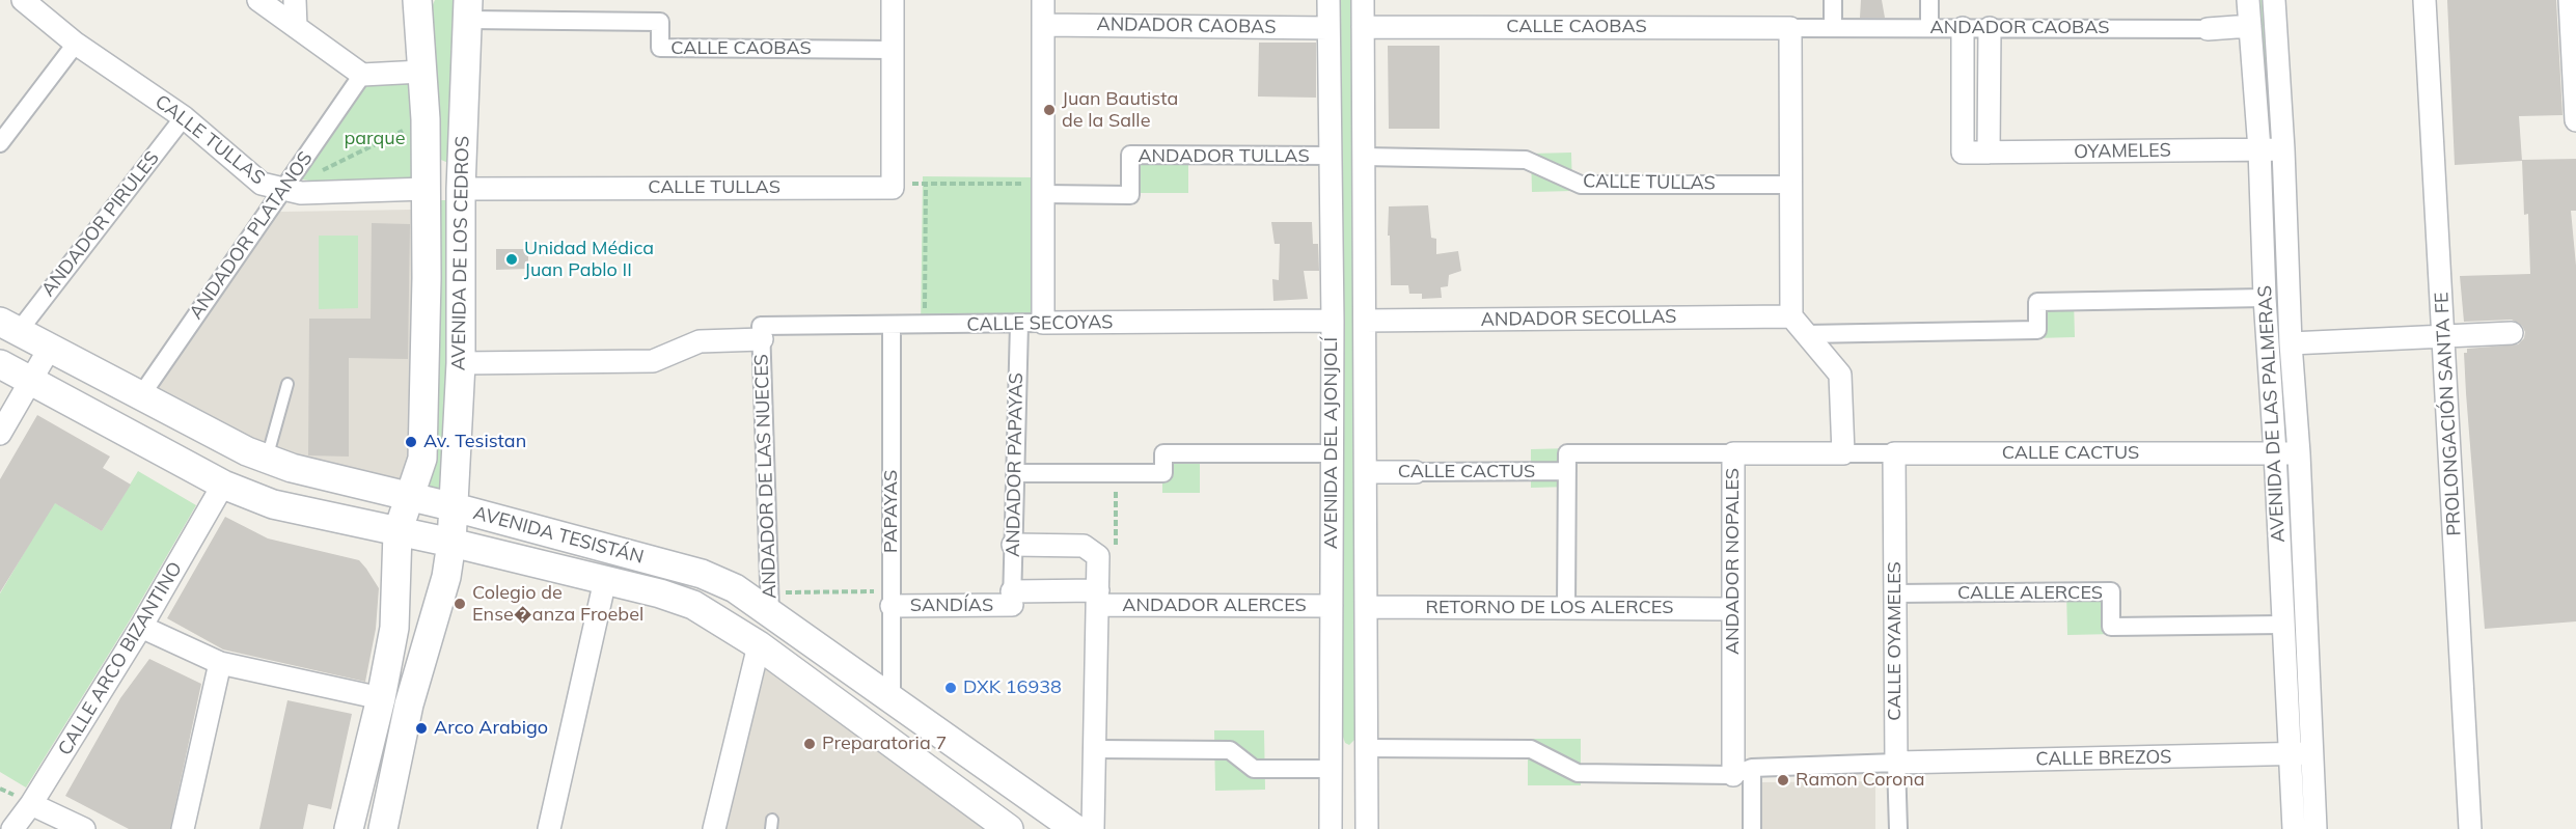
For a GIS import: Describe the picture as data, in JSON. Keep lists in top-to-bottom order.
{
  "streets": {
    "street": [
      "ANDADOR CAOBAS",
      "CALLE CAOBAS",
      "CALLE TULLAS",
      "OYAMELES",
      "ANDADOR TULLAS",
      "ANDADOR PIRULES",
      "ANDADOR PLATANOS",
      "AVENIDA DE LOS CEDROS",
      "ANDADOR SECOLLAS",
      "CALLE SECOYAS",
      "AVENIDA DE LAS PALMERAS",
      "PROLONGACIÓN SANTA FE",
      "AVENIDA DEL AJONJOLÍ",
      "CALLE CACTUS",
      "ANDADOR PAPAYAS",
      "ANDADOR DE LAS NUECES",
      "PAPAYAS",
      "AVENIDA TESISTÁN",
      "ANDADOR NOPALES",
      "CALLE ALERCES",
      "SANDÍAS",
      "ANDADOR ALERCES",
      "RETORNO DE LOS ALERCES",
      "CALLE OYAMELES",
      "CALLE ARCO BIZANTINO",
      "CALLE BREZOS"
    ]
  },
  "crossings": [
    ["ANDADOR CAOBAS", "CALLE CAOBAS"],
    ["ANDADOR CAOBAS", "OYAMELES"],
    ["ANDADOR CAOBAS", "AVENIDA DE LAS PALMERAS"],
    ["ANDADOR CAOBAS", "AVENIDA DEL AJONJOLÍ"],
    ["CALLE CAOBAS", "AVENIDA DE LOS CEDROS"],
    ["CALLE CAOBAS", "AVENIDA DEL AJONJOLÍ"],
    ["CALLE TULLAS", "ANDADOR PIRULES"],
    ["CALLE TULLAS", "ANDADOR PLATANOS"],
    ["CALLE TULLAS", "AVENIDA DE LOS CEDROS"],
    ["CALLE TULLAS", "AVENIDA DEL AJONJOLÍ"],
    ["OYAMELES", "AVENIDA DE LAS PALMERAS"],
    ["ANDADOR TULLAS", "AVENIDA DEL AJONJOLÍ"],
    ["ANDADOR PIRULES", "AVENIDA TESISTÁN"],
    ["ANDADOR PLATANOS", "AVENIDA TESISTÁN"],
    ["AVENIDA DE LOS CEDROS", "AVENIDA TESISTÁN"],
    ["ANDADOR SECOLLAS", "AVENIDA DEL AJONJOLÍ"],
    ["CALLE SECOYAS", "AVENIDA DEL AJONJOLÍ"],
    ["CALLE SECOYAS", "ANDADOR PAPAYAS"],
    ["CALLE SECOYAS", "ANDADOR DE LAS NUECES"],
    ["CALLE SECOYAS", "PAPAYAS"],
    ["AVENIDA DE LAS PALMERAS", "CALLE CACTUS"],
    ["AVENIDA DE LAS PALMERAS", "CALLE ALERCES"],
    ["AVENIDA DE LAS PALMERAS", "CALLE BREZOS"],
    ["AVENIDA DEL AJONJOLÍ", "CALLE CACTUS"],
    ["AVENIDA DEL AJONJOLÍ", "ANDADOR ALERCES"],
    ["AVENIDA DEL AJONJOLÍ", "RETORNO DE LOS ALERCES"],
    ["CALLE CACTUS", "ANDADOR NOPALES"],
    ["CALLE CACTUS", "CALLE OYAMELES"],
    ["ANDADOR PAPAYAS", "SANDÍAS"],
    ["ANDADOR DE LAS NUECES", "AVENIDA TESISTÁN"],
    ["PAPAYAS", "AVENIDA TESISTÁN"],
    ["PAPAYAS", "SANDÍAS"],
    ["AVENIDA TESISTÁN", "CALLE ARCO BIZANTINO"],
    ["ANDADOR NOPALES", "RETORNO DE LOS ALERCES"],
    ["CALLE ALERCES", "CALLE OYAMELES"],
    ["SANDÍAS", "ANDADOR ALERCES"],
    ["CALLE OYAMELES", "CALLE BREZOS"]
  ],
  "parks": ["parque"],
  "places": [
    "Juan Bautista de la Salle",
    "Unidad Médica Juan Pablo II",
    "Av. Tesistan",
    "Colegio de Ense�anza Froebel",
    "DXK 16938",
    "Arco Arabigo",
    "Preparatoria 7",
    "Ramon Corona"
  ]
}
